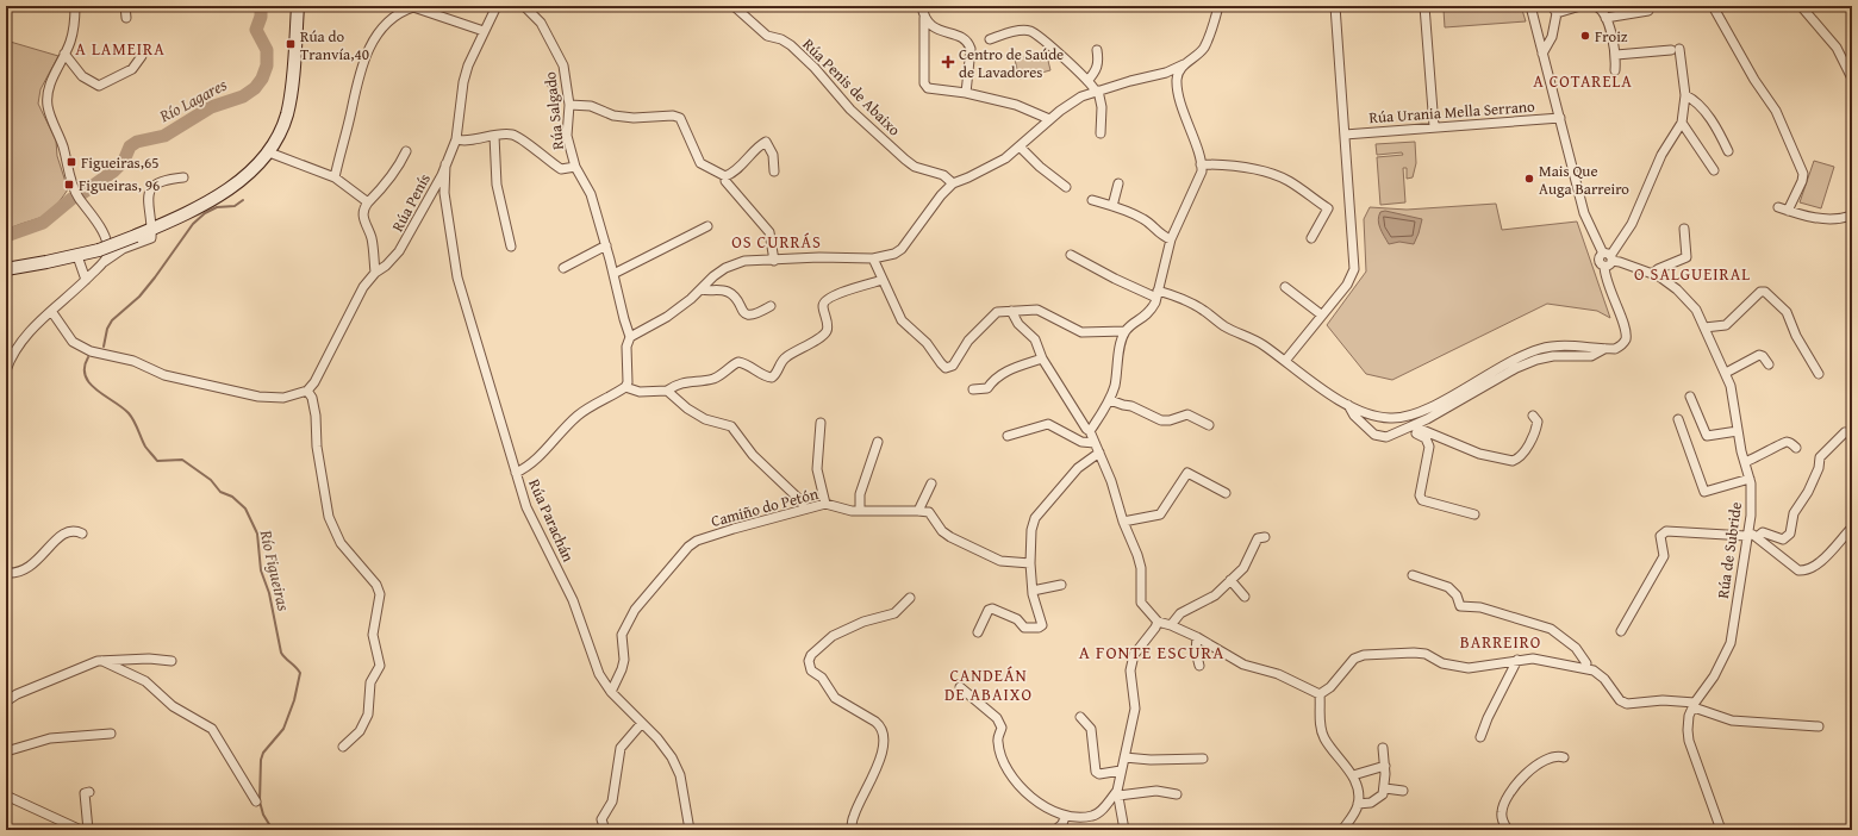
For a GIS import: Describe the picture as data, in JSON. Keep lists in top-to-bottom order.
{
  "streets": {
    "street": [
      "Rúa Penis de Abaixo",
      "Rúa Salgado",
      "Rúa Urania Mella Serrano",
      "Rúa Penís",
      "Camiño do Petón",
      "Rúa Parachán",
      "Rúa de Subride"
    ]
  },
  "crossings": [
    ["Rúa Penís", "Rúa Parachán"],
    ["Camiño do Petón", "Rúa Parachán"]
  ],
  "districts": [
    "A LAMEIRA",
    "A COTARELA",
    "OS CURRÁS",
    "O SALGUEIRAL",
    "BARREIRO",
    "A FONTE ESCURA",
    "CANDEÁN DE ABAIXO"
  ],
  "water": ["Río Lagares", "Río Figueiras"],
  "places": {
    "other": ["Froiz", "Mais Que Auga Barreiro"],
    "transit": ["Rúa do Tranvía,40", "Figueiras,65", "Figueiras, 96"],
    "health": ["Centro de Saúde de Lavadores"]
  }
}
